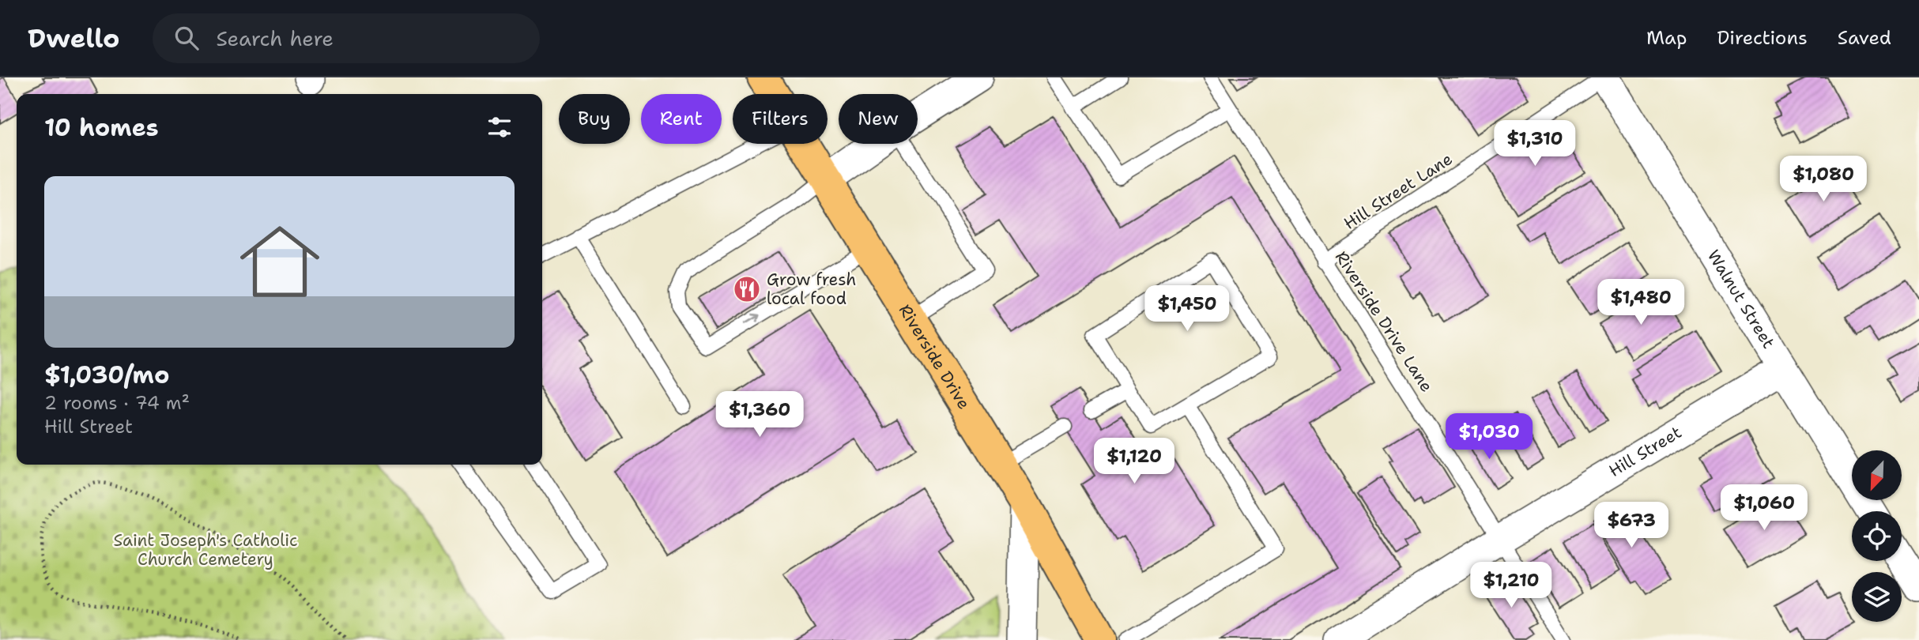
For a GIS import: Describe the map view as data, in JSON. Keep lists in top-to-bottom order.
{
  "streets": {
    "main road": ["Riverside Drive"],
    "street": ["Walnut Street", "Hill Street"],
    "lane": ["Hill Street Lane", "Riverside Drive Lane"]
  },
  "crossings": [
    ["Hill Street Lane", "Walnut Street"],
    ["Hill Street Lane", "Riverside Drive Lane"],
    ["Walnut Street", "Hill Street"],
    ["Riverside Drive Lane", "Hill Street"]
  ],
  "parks": ["Saint Joseph's Catholic Church Cemetery"],
  "places": {
    "restaurant": ["Grow fresh local food"]
  },
  "north": "bottom left",
  "page": {
    "header": "Dwello",
    "search": "Search here",
    "nav": ["Map", "Directions", "Saved"],
    "chip": [
      "Buy",
      "Rent",
      "Filters",
      "New"
    ],
    "heading": "10 homes",
    "price": [
      "$1,310",
      "$1,080",
      "$1,480",
      "$1,450",
      "$1,360",
      "$1,030",
      "$1,120",
      "$1,060",
      "$673",
      "$1,210"
    ],
    "list": [
      {
        "name": "$1,030/mo",
        "note": "2 rooms · 74 m² · Hill Street"
      }
    ]
  }
}
